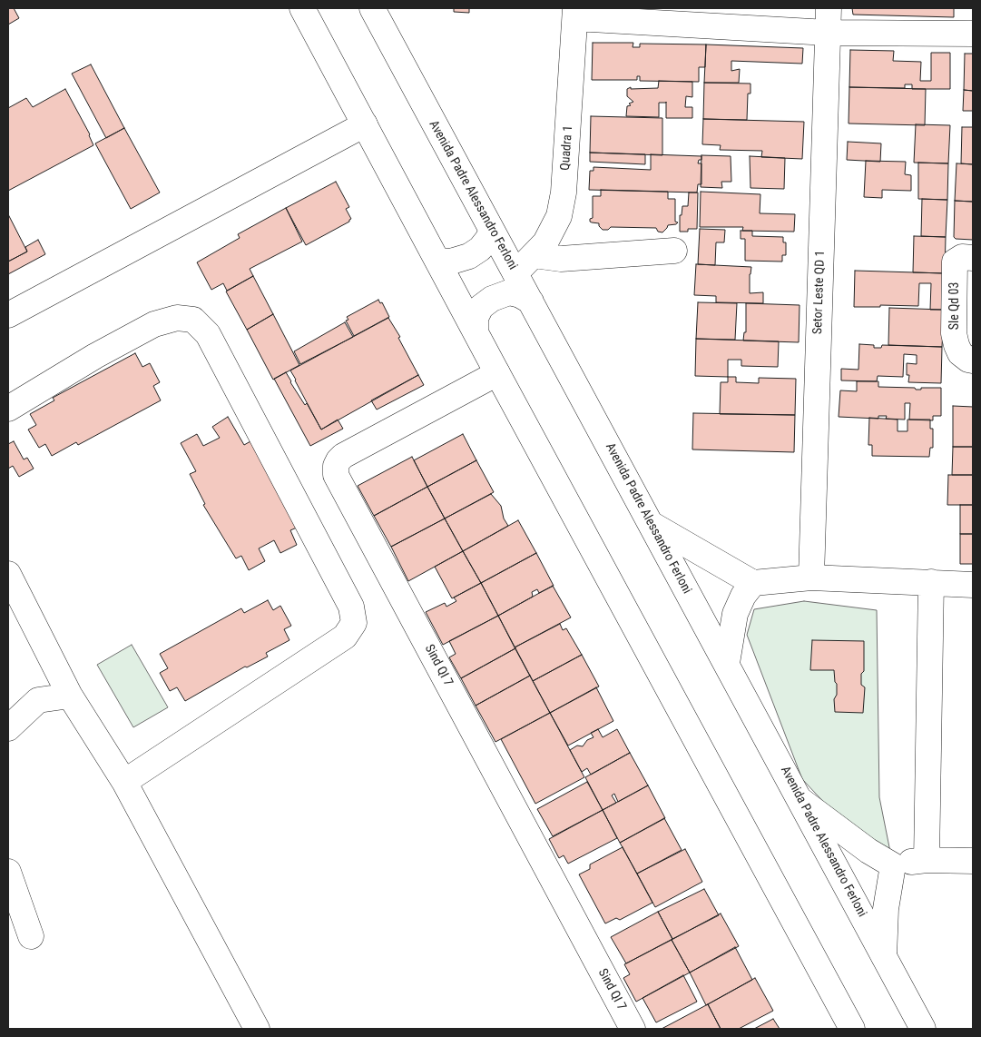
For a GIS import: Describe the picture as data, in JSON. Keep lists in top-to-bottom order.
{
  "streets": {
    "street": [
      "Quadra 1",
      "Avenida Padre Alessandro Ferloni",
      "Setor Leste QD 1",
      "Sle Qd 03",
      "Sind QI 7"
    ]
  },
  "crossings": [
    ["Quadra 1", "Avenida Padre Alessandro Ferloni"]
  ]
}
